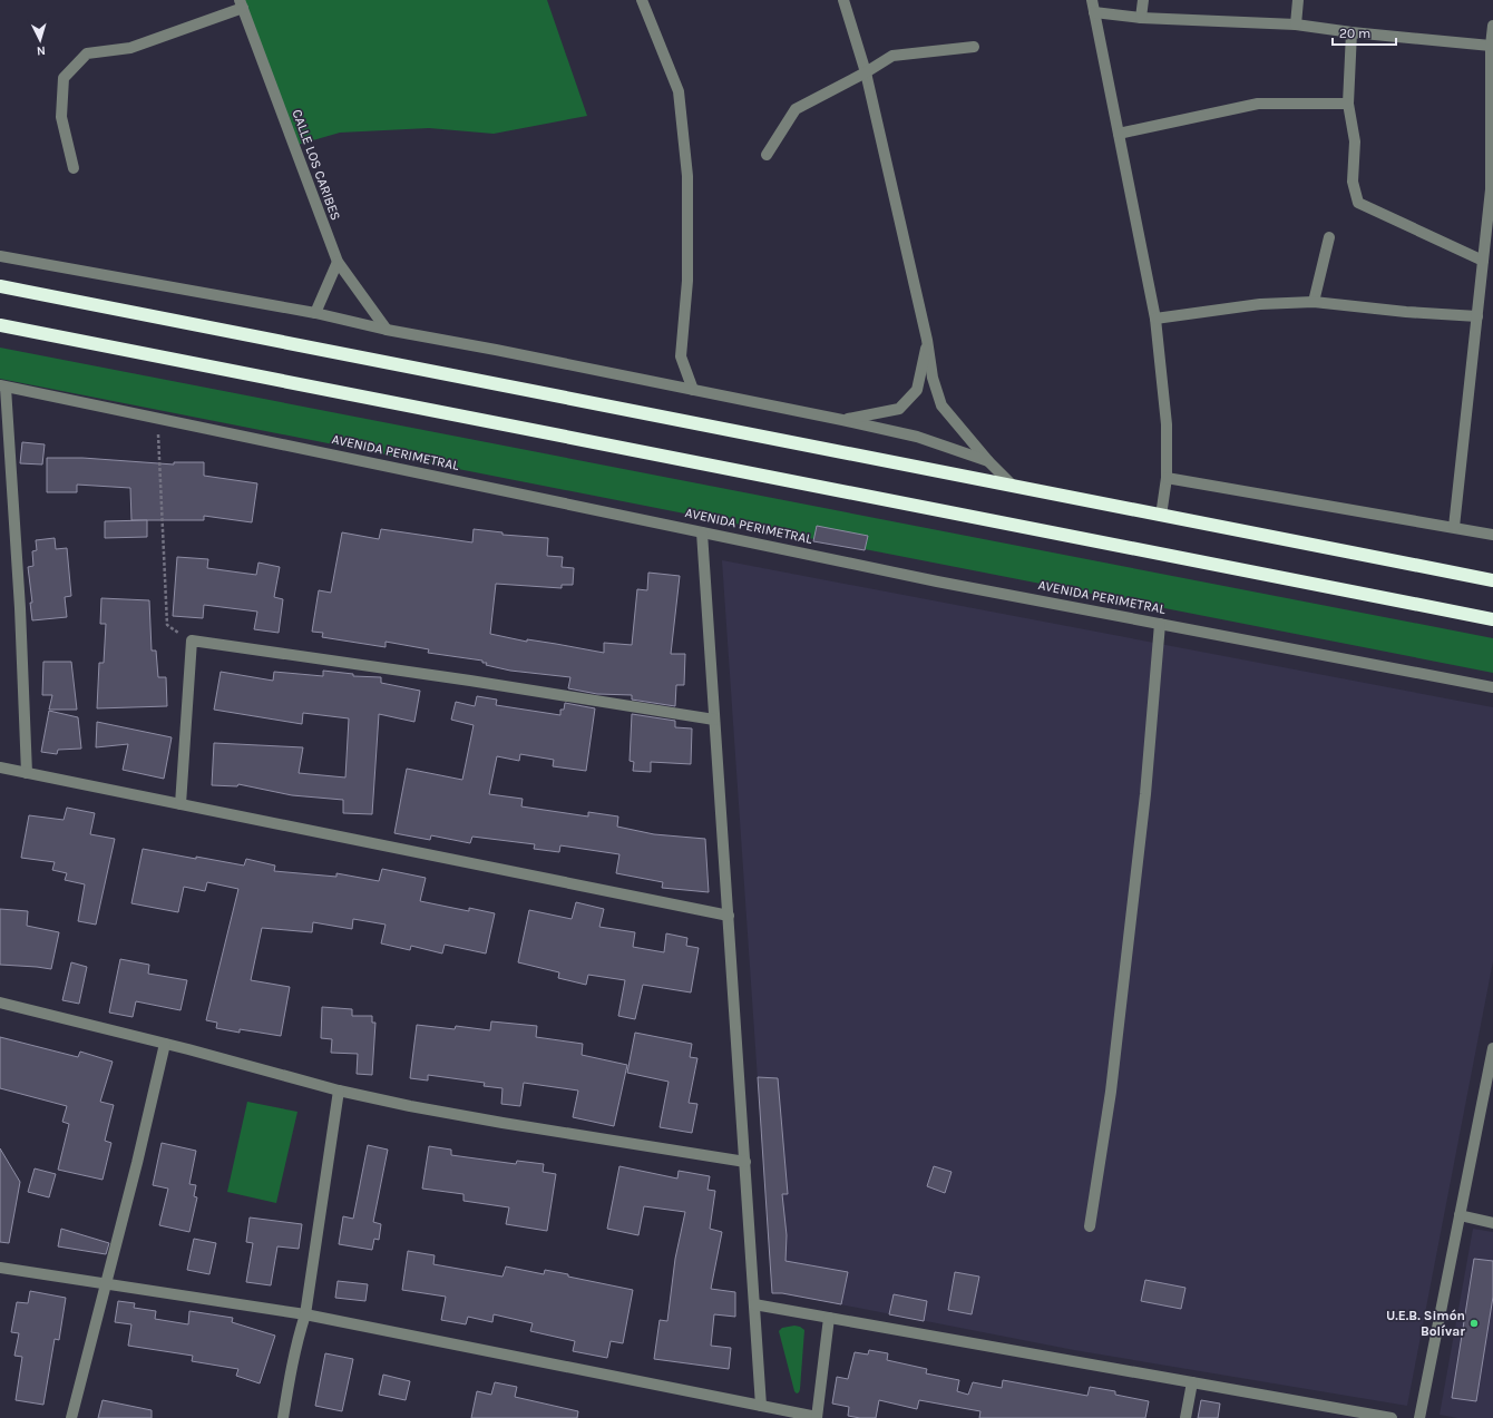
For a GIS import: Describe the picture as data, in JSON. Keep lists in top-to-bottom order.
{
  "streets": {
    "street": ["CALLE LOS CARIBES", "AVENIDA PERIMETRAL"]
  },
  "places": ["U.E.B. Simón Bolívar"],
  "scale_bar": "20 m",
  "north": "bottom"
}
